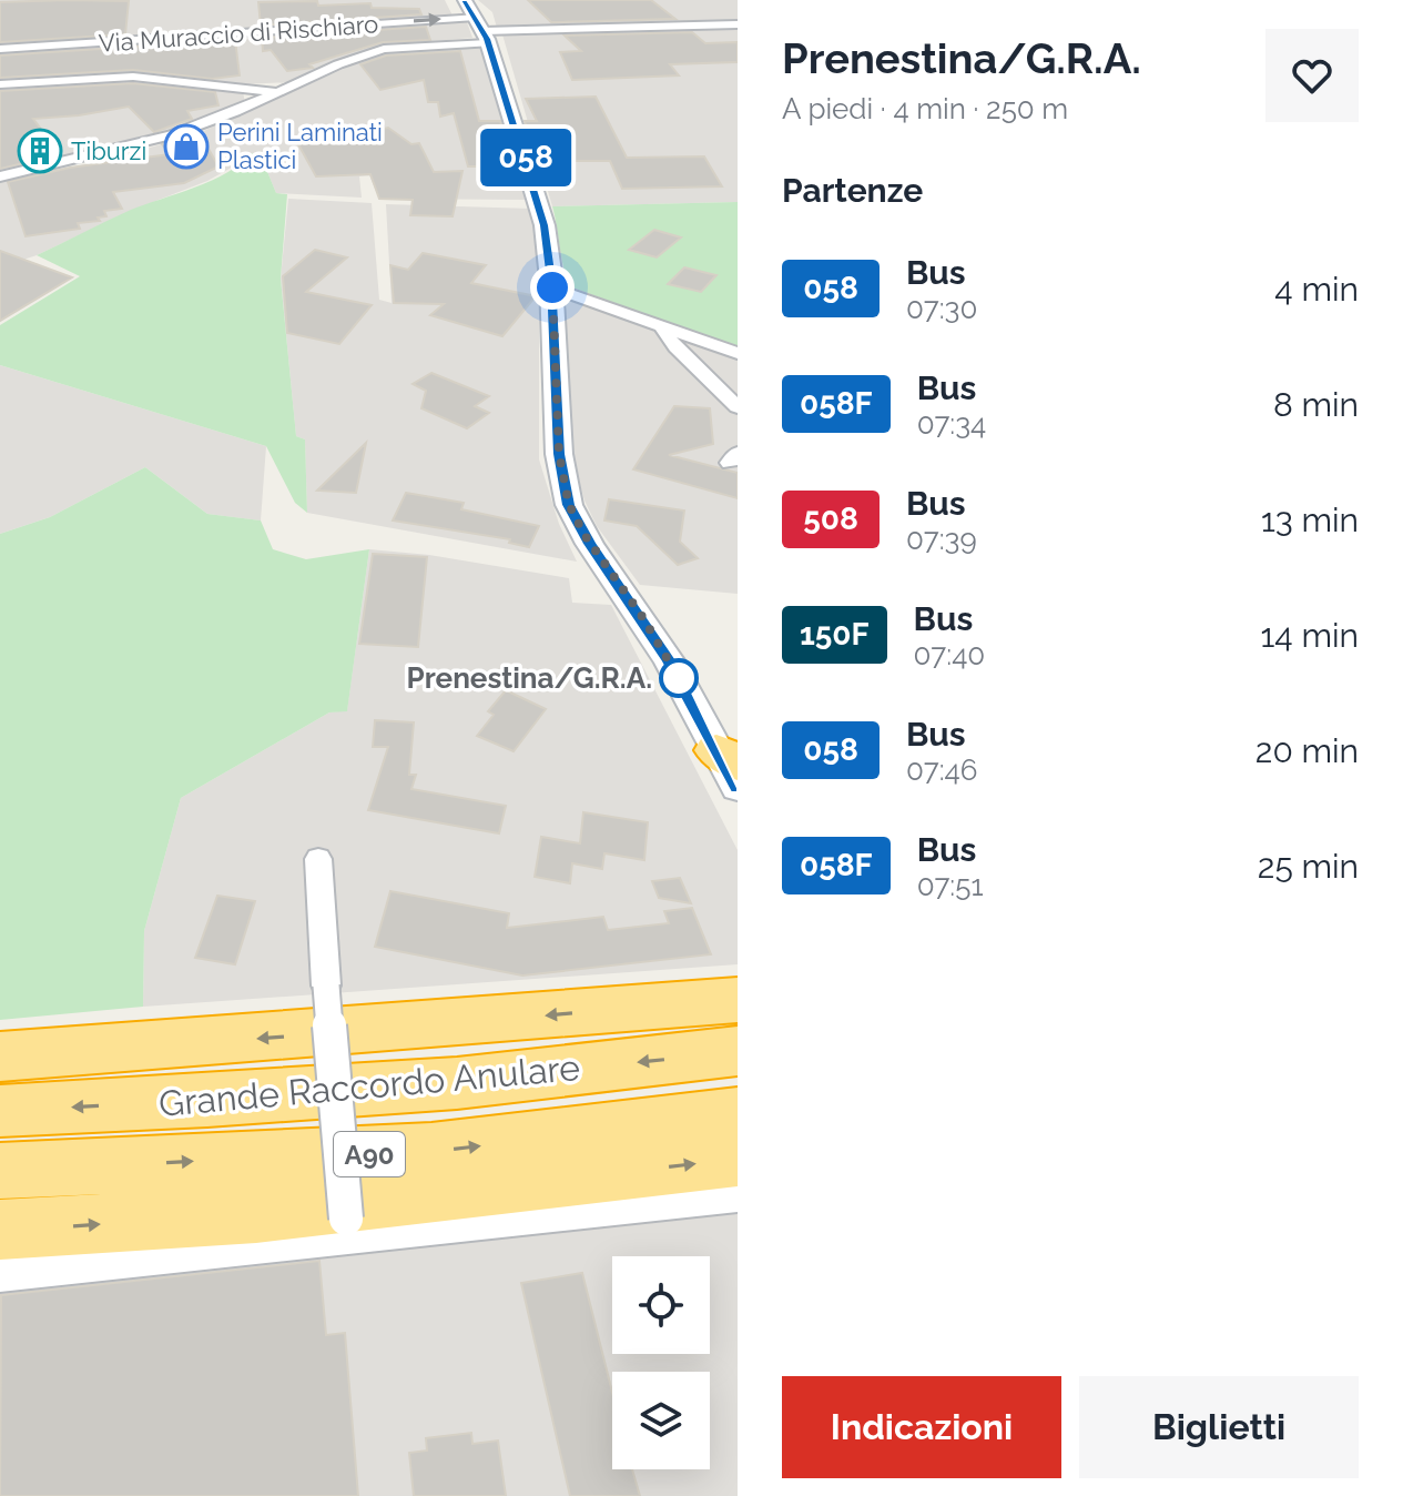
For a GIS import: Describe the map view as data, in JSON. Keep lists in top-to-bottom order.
{
  "streets": {
    "highway": ["Grande Raccordo Anulare", "A90"],
    "street": ["Via Muraccio di Rischiaro"]
  },
  "places": {
    "shop": ["Perini Laminati Plastici"],
    "building": ["Tiburzi"],
    "other": ["Prenestina/G.R.A."]
  },
  "lines": ["bus line 058"],
  "page": {
    "on_map": "058",
    "heading": [
      ["Prenestina/G.R.A.", "A piedi · 4 min · 250 m"],
      "Partenze"
    ],
    "list": [
      {
        "mark": "058",
        "name": "Bus",
        "note": "07:30",
        "value": "4 min"
      },
      {
        "mark": "058F",
        "name": "Bus",
        "note": "07:34",
        "value": "8 min"
      },
      {
        "mark": "508",
        "name": "Bus",
        "note": "07:39",
        "value": "13 min"
      },
      {
        "mark": "150F",
        "name": "Bus",
        "note": "07:40",
        "value": "14 min"
      },
      {
        "mark": "058",
        "name": "Bus",
        "note": "07:46",
        "value": "20 min"
      },
      {
        "mark": "058F",
        "name": "Bus",
        "note": "07:51",
        "value": "25 min"
      }
    ],
    "buttons": ["Indicazioni", "Biglietti"]
  }
}
